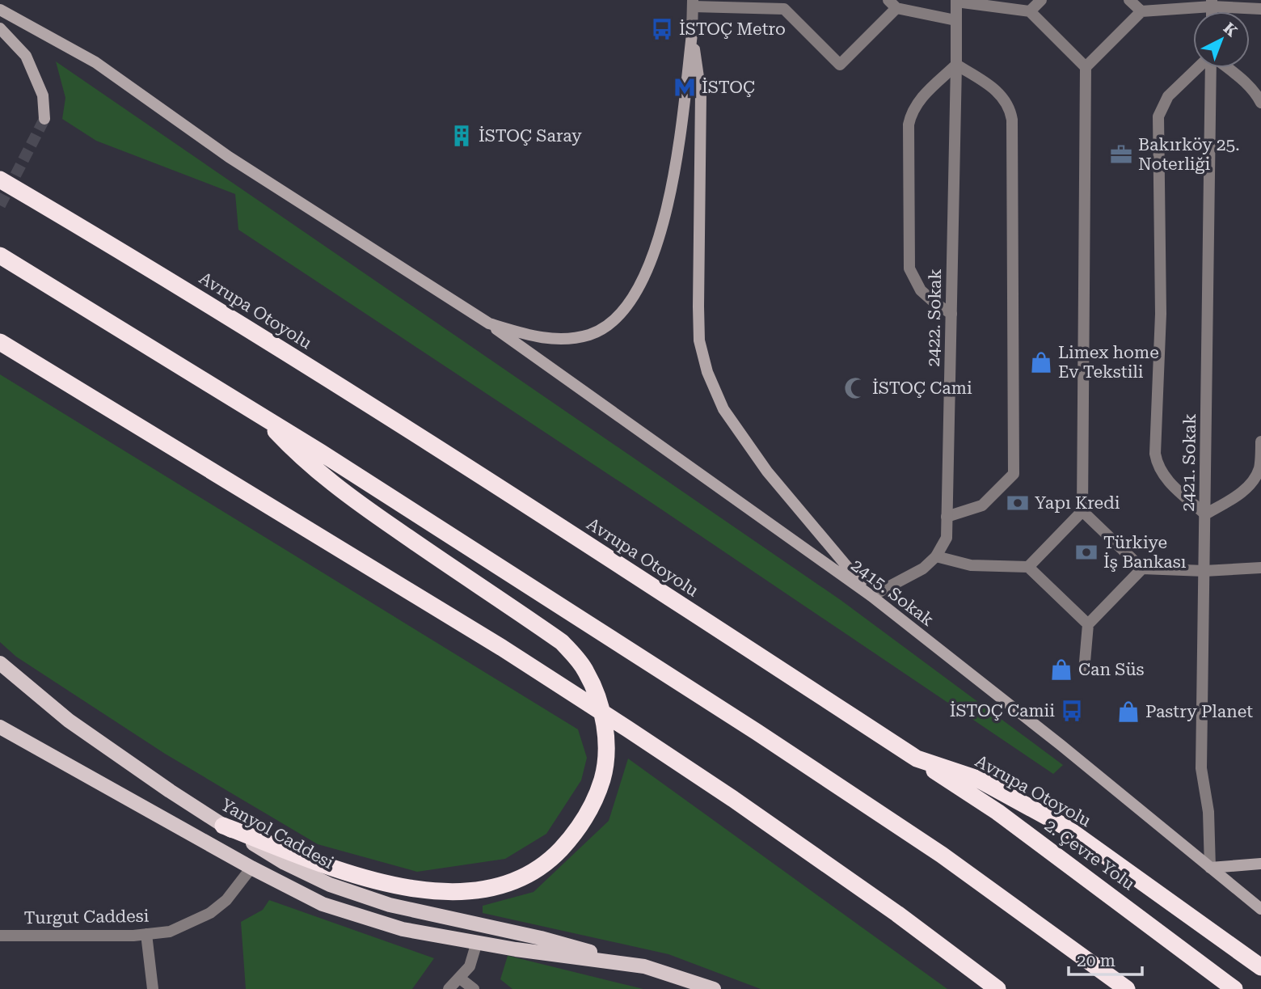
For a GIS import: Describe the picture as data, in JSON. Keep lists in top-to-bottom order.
{
  "streets": {
    "highway": ["Avrupa Otoyolu", "2. Çevre Yolu"],
    "main road": ["2415. Sokak", "Yanyol Caddesi"],
    "street": ["2422. Sokak", "2421. Sokak", "Turgut Caddesi"]
  },
  "crossings": [
    ["Avrupa Otoyolu", "2. Çevre Yolu"],
    ["2421. Sokak", "2415. Sokak"]
  ],
  "places": {
    "bus stop": ["İSTOÇ Metro", "İSTOÇ Camii"],
    "metro station": ["İSTOÇ"],
    "building": ["İSTOÇ Saray"],
    "office": ["Bakırköy 25. Noterliği"],
    "shop": ["Limex home Ev Tekstili", "Can Süs", "Pastry Planet"],
    "mosque": ["İSTOÇ Cami"],
    "bank": ["Yapı Kredi", "Türkiye İş Bankası"]
  },
  "scale_bar": "20 m",
  "north": "top right"
}
